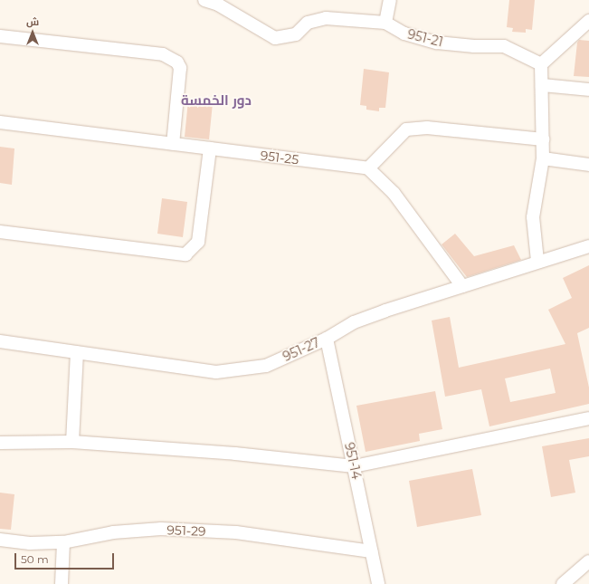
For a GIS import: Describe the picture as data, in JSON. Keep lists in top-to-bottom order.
{
  "streets": {
    "street": [
      "951-21",
      "951-25",
      "951-27",
      "951-14",
      "951-29"
    ]
  },
  "crossings": [
    ["951-27", "951-14"],
    ["951-14", "951-29"]
  ],
  "districts": ["دور الخمسة"],
  "scale_bar": "50 m",
  "north": "top"
}
